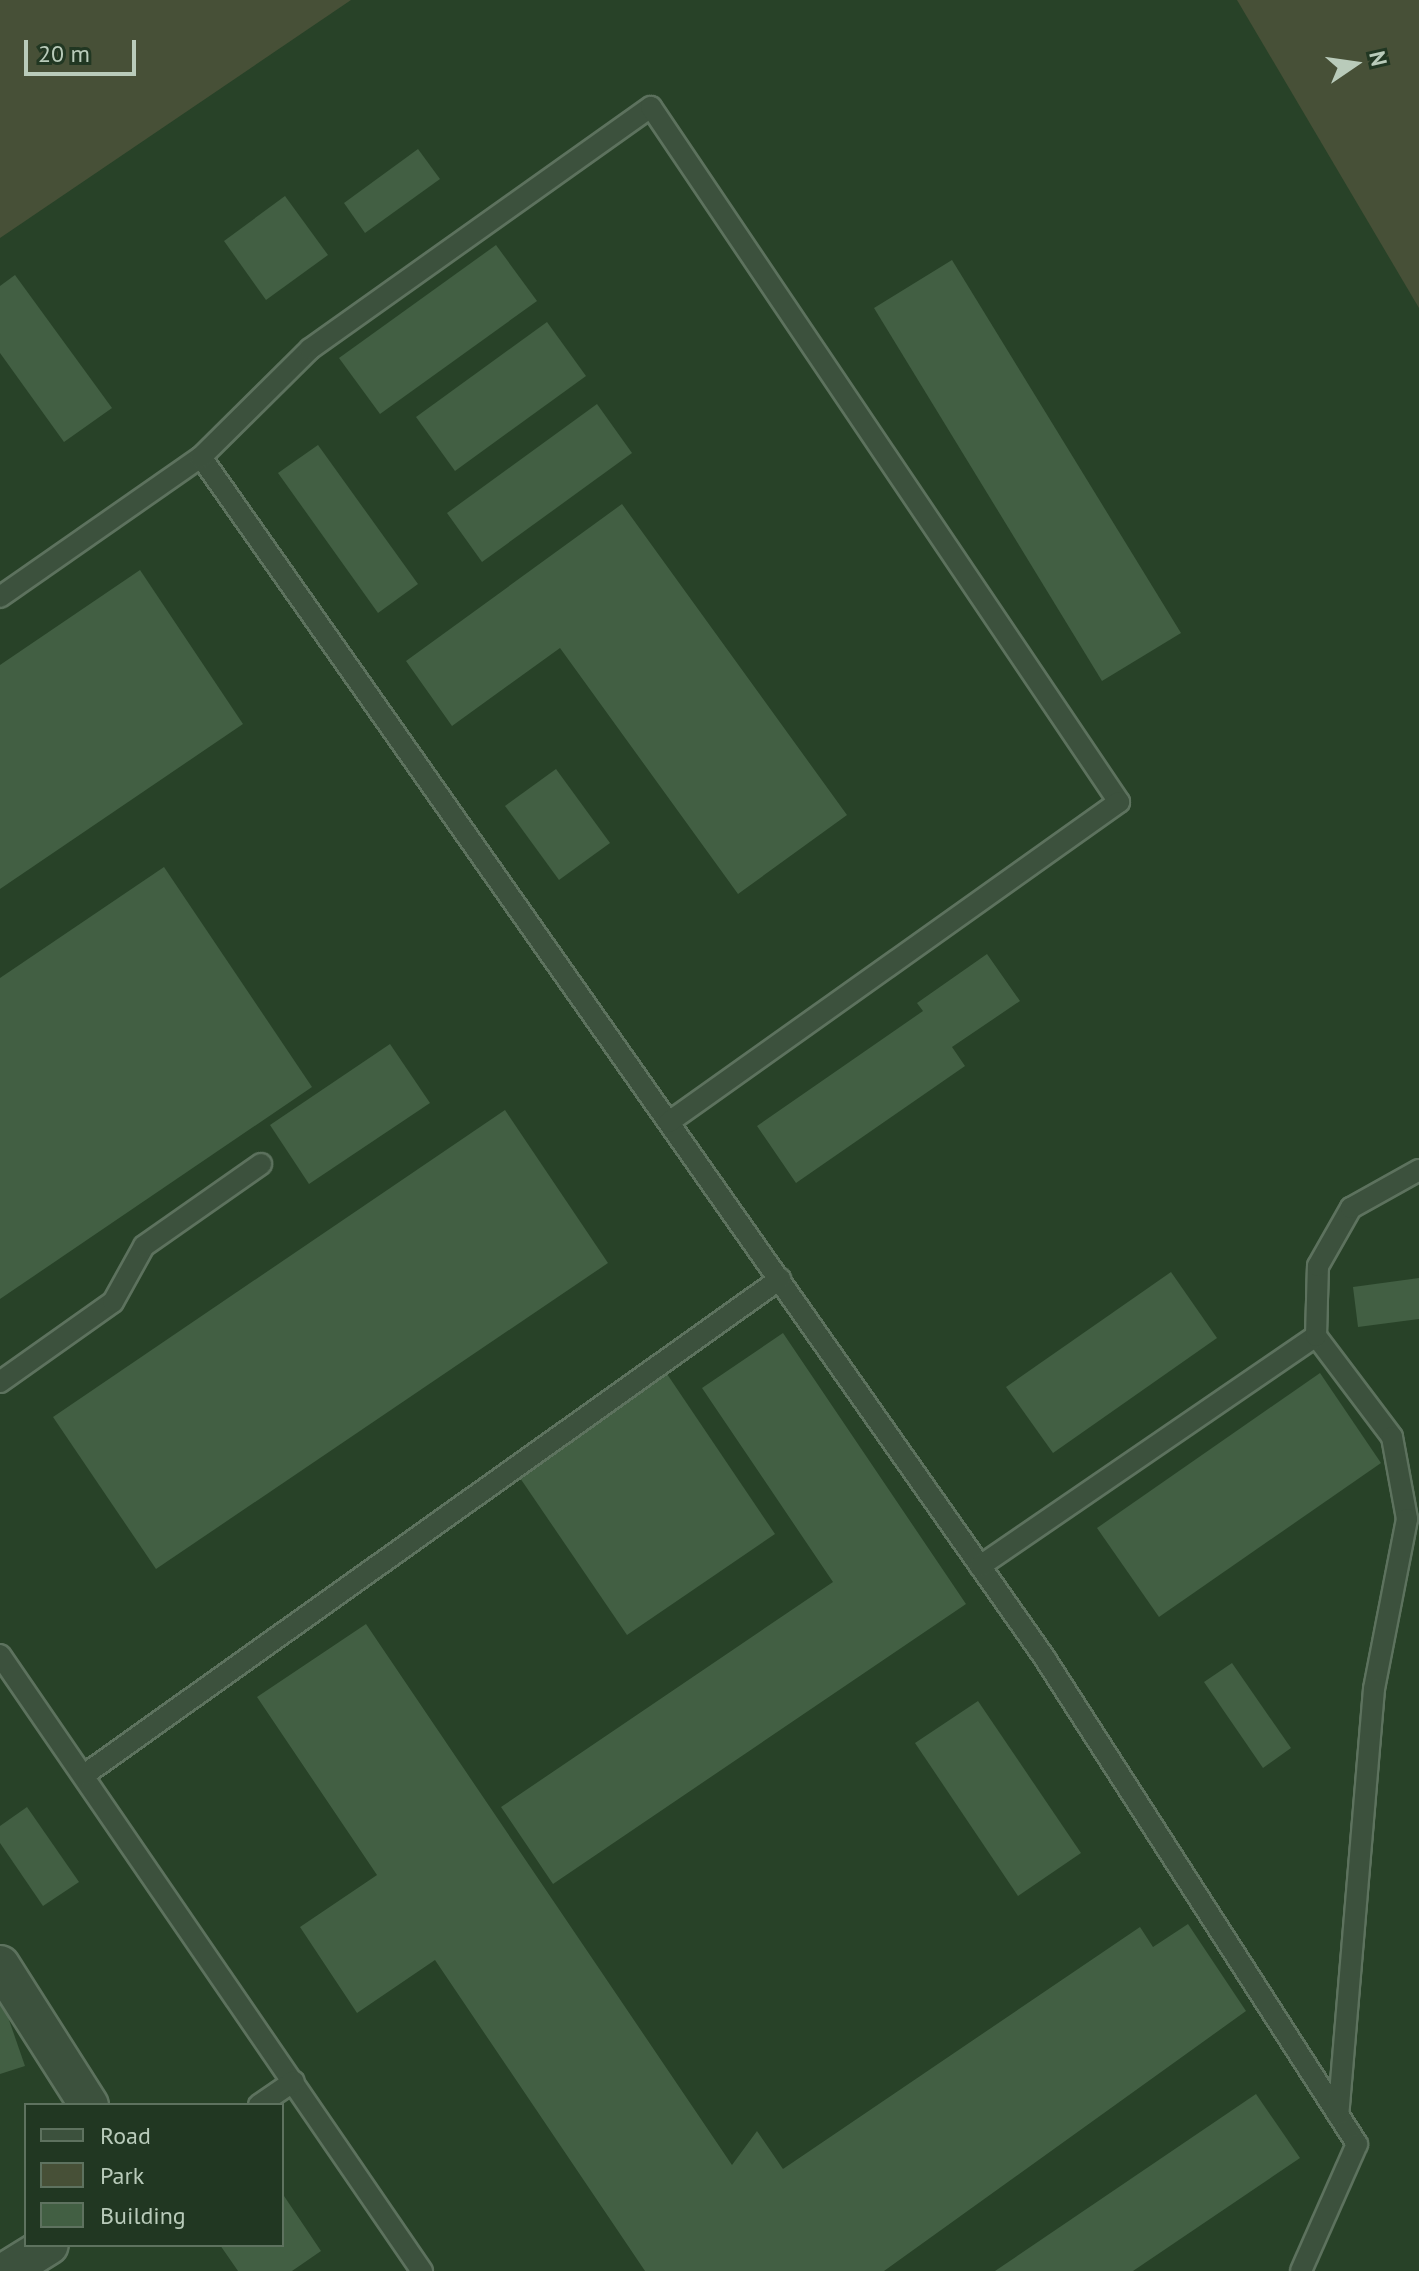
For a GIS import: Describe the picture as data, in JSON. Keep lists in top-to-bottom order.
{
  "legend": ["Road", "Park", "Building"],
  "scale_bar": "20 m",
  "north": "right"
}
